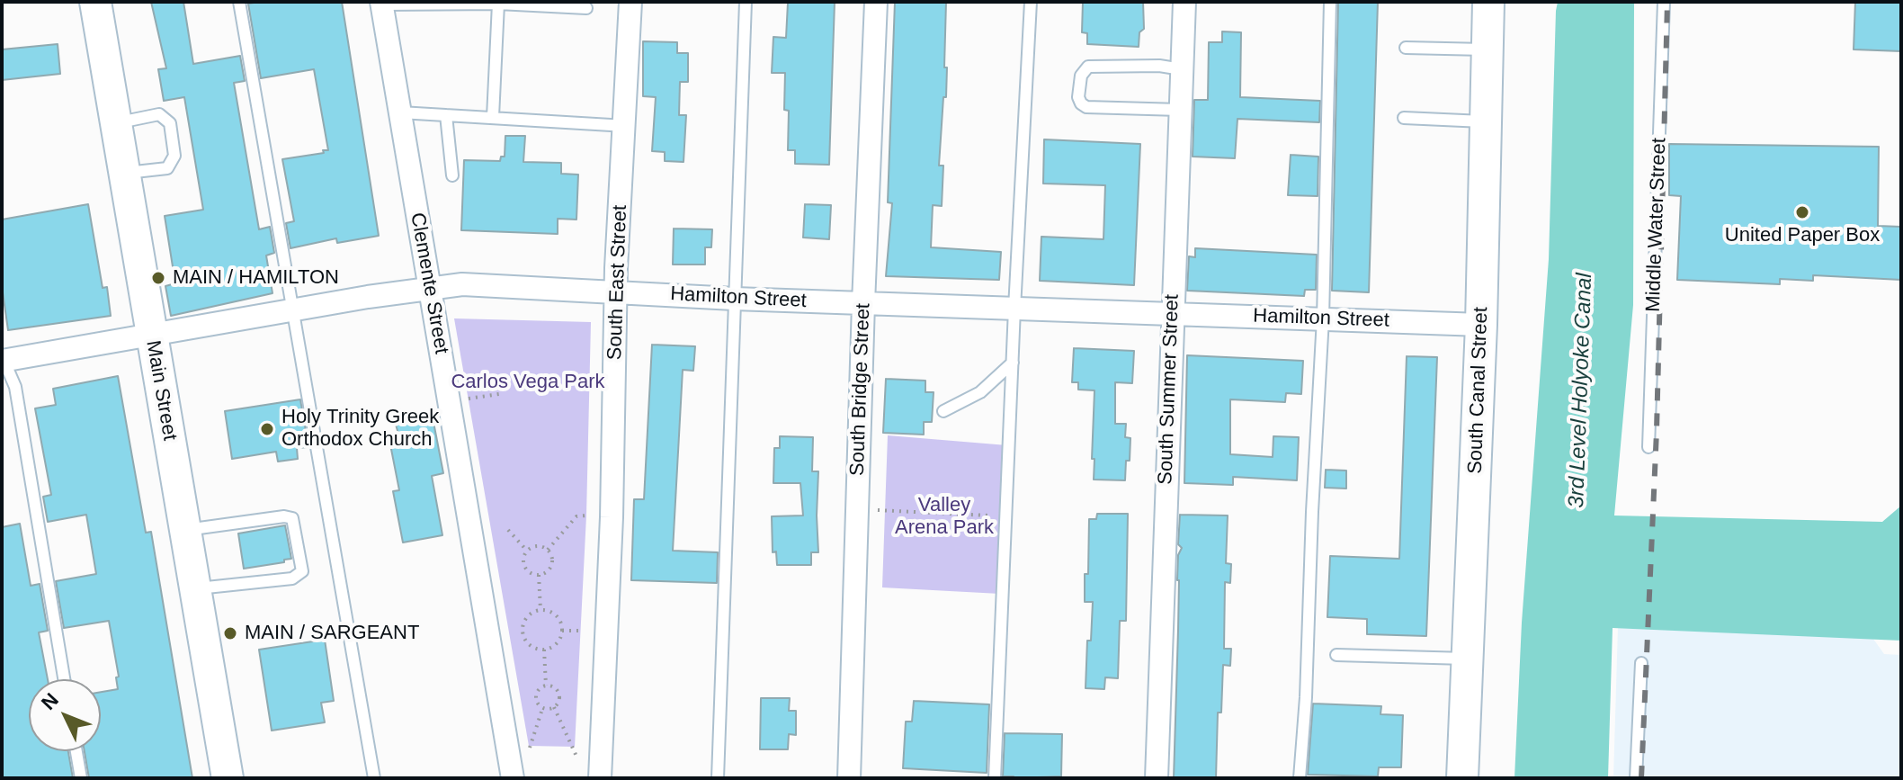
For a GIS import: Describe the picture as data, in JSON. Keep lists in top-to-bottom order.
{
  "streets": {
    "main road": ["Main Street", "South Canal Street"],
    "street": [
      "South East Street",
      "Clemente Street",
      "Hamilton Street",
      "South Bridge Street",
      "South Summer Street"
    ],
    "lane": ["Middle Water Street"]
  },
  "crossings": [
    ["South East Street", "Hamilton Street"],
    ["Clemente Street", "Hamilton Street"],
    ["Hamilton Street", "South Bridge Street"],
    ["Hamilton Street", "South Summer Street"],
    ["Hamilton Street", "Main Street"],
    ["Hamilton Street", "South Canal Street"]
  ],
  "water": ["3rd Level Holyoke Canal"],
  "parks": ["Carlos Vega Park", "Valley Arena Park"],
  "places": [
    "United Paper Box",
    "MAIN / HAMILTON",
    "Holy Trinity Greek Orthodox Church",
    "MAIN / SARGEANT"
  ],
  "north": "top left"
}
